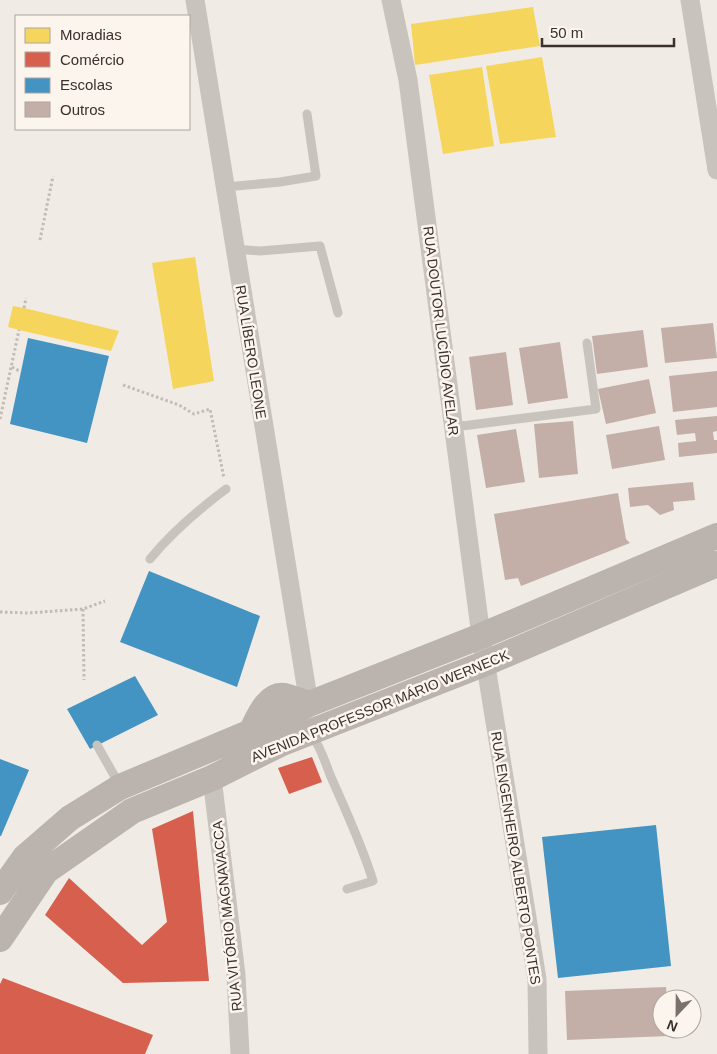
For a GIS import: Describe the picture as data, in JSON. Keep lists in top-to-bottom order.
{
  "streets": {
    "main road": ["AVENIDA PROFESSOR MÁRIO WERNECK"],
    "street": [
      "RUA DOUTOR LUCÍDIO AVELAR",
      "RUA LÍBERO LEONE",
      "RUA ENGENHEIRO ALBERTO PONTES",
      "RUA VITÓRIO MAGNAVACCA"
    ]
  },
  "crossings": [
    ["RUA DOUTOR LUCÍDIO AVELAR", "AVENIDA PROFESSOR MÁRIO WERNECK"],
    ["RUA DOUTOR LUCÍDIO AVELAR", "RUA ENGENHEIRO ALBERTO PONTES"],
    ["RUA LÍBERO LEONE", "AVENIDA PROFESSOR MÁRIO WERNECK"],
    ["AVENIDA PROFESSOR MÁRIO WERNECK", "RUA ENGENHEIRO ALBERTO PONTES"],
    ["AVENIDA PROFESSOR MÁRIO WERNECK", "RUA VITÓRIO MAGNAVACCA"]
  ],
  "legend": [
    "Moradias",
    "Comércio",
    "Escolas",
    "Outros"
  ],
  "scale_bar": "50 m",
  "north": "bottom"
}
